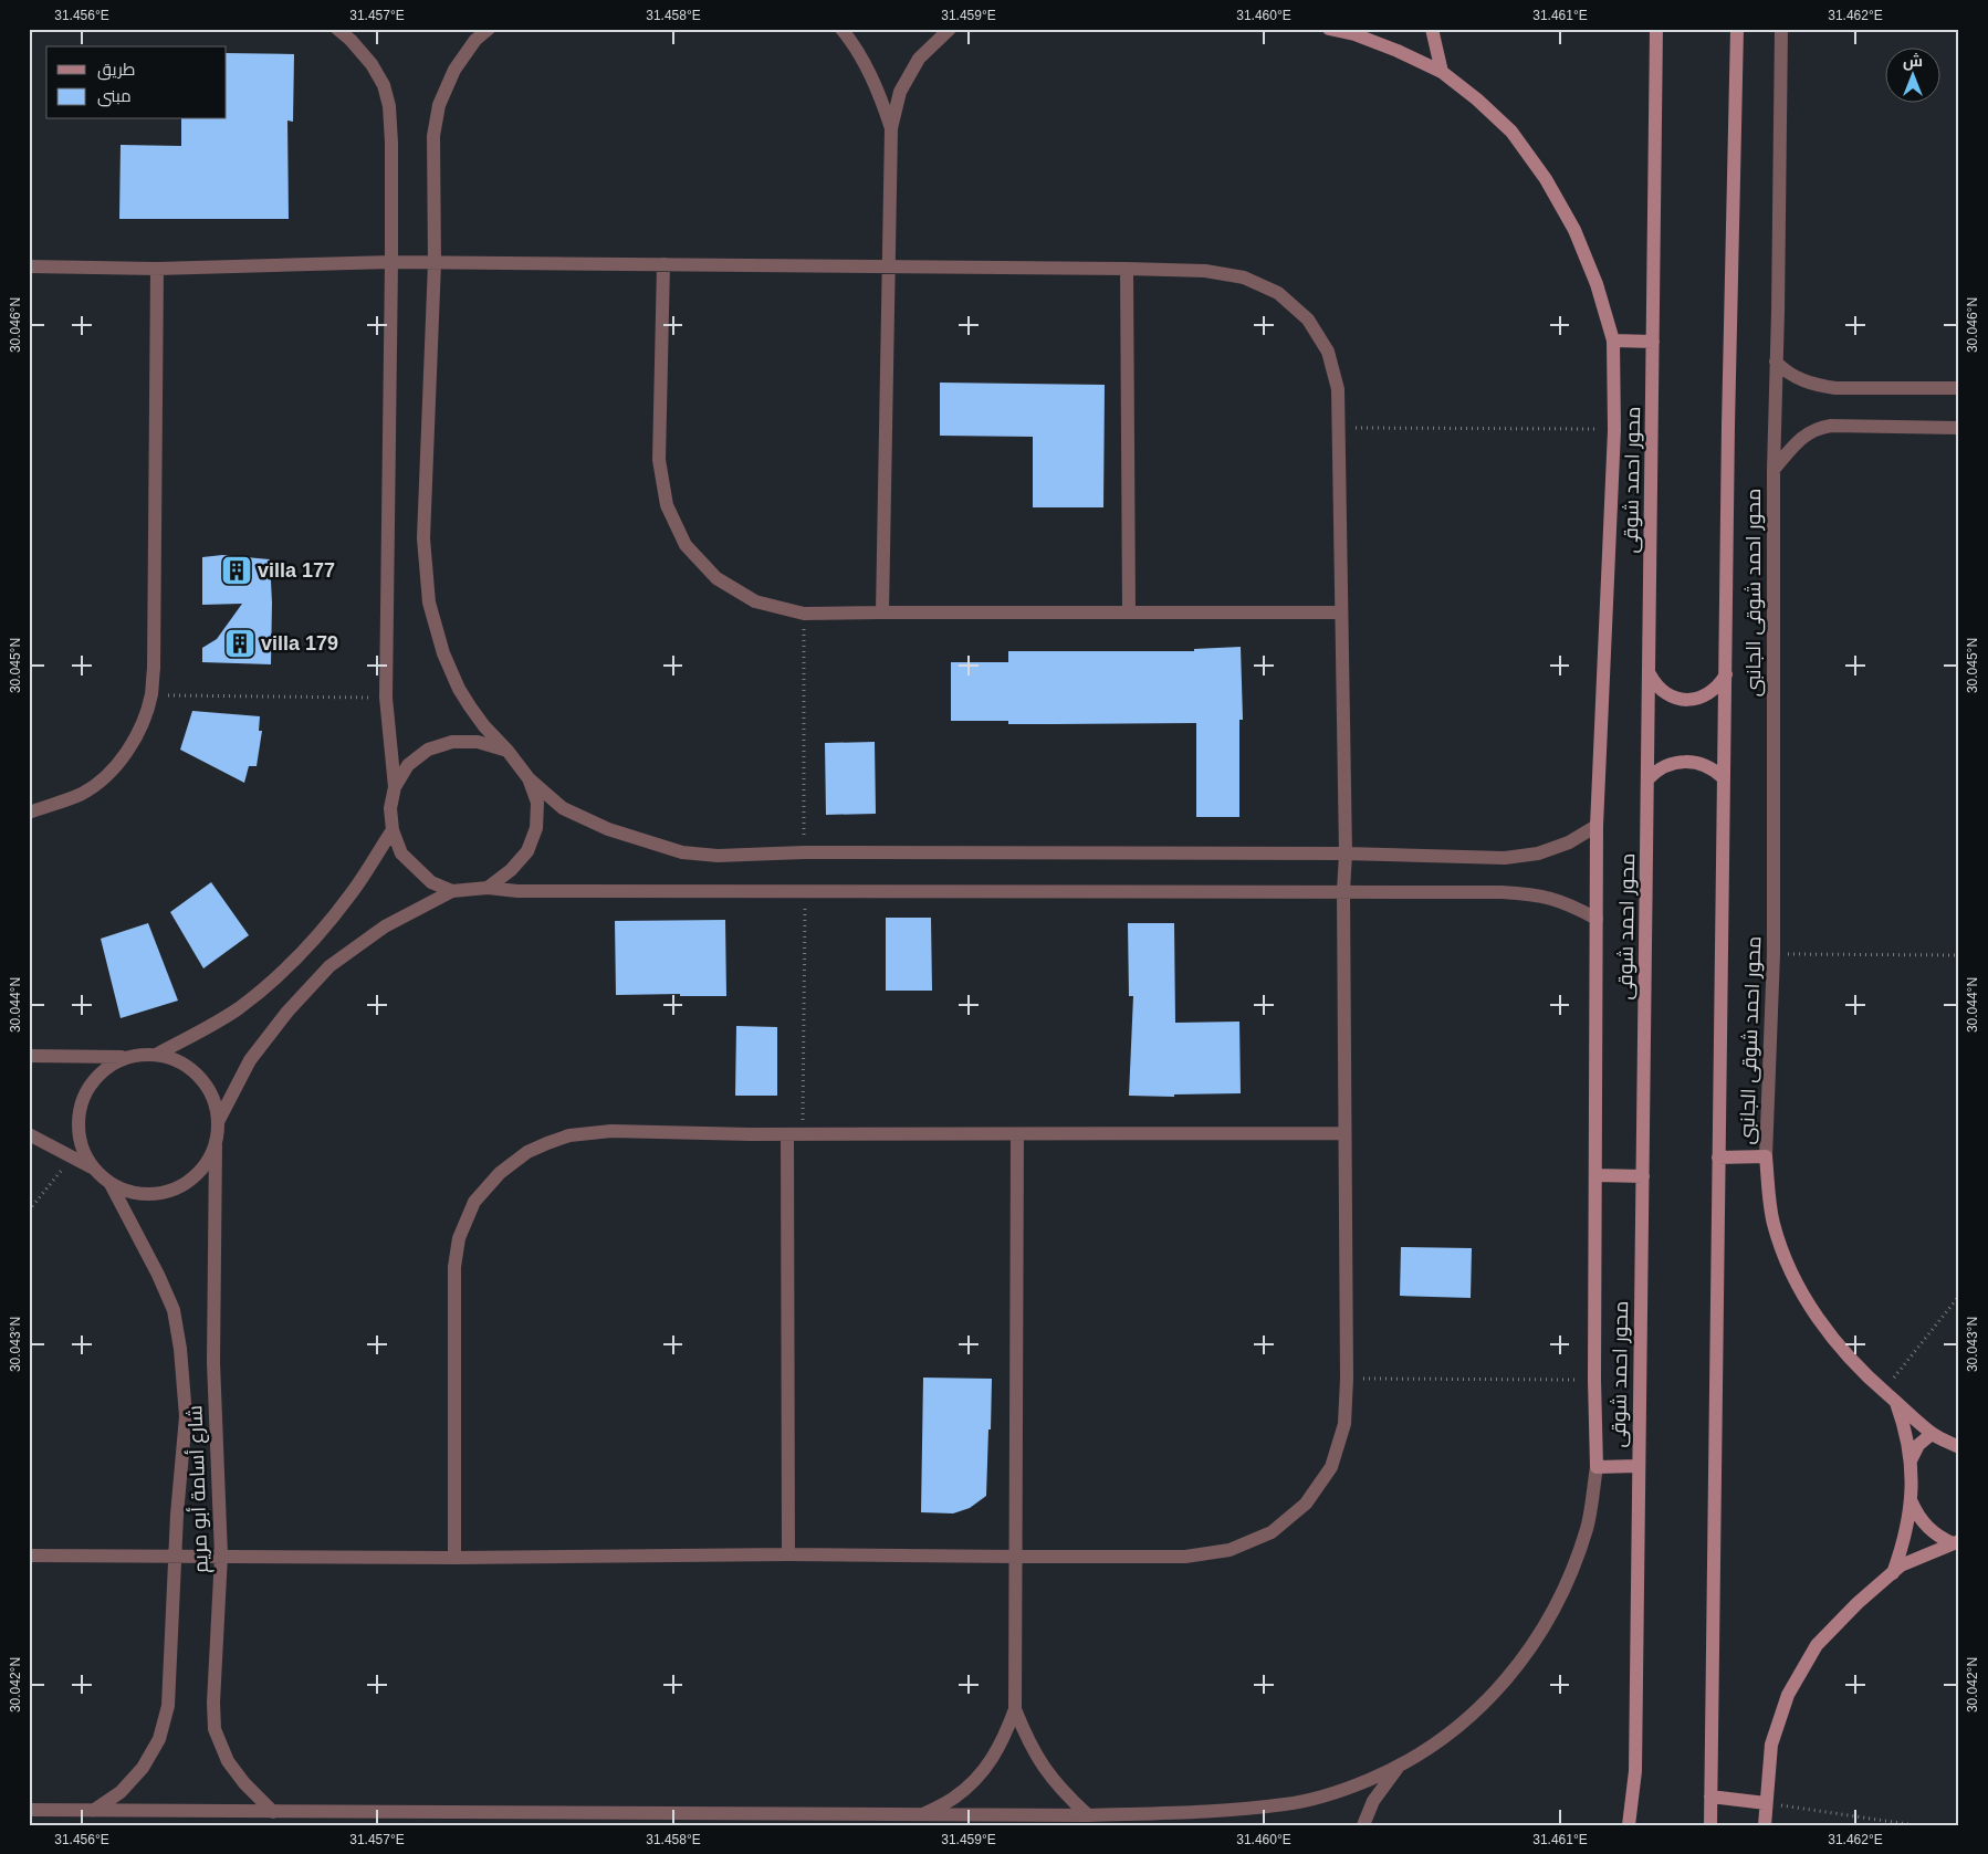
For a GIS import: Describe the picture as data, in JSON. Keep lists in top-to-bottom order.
{
  "streets": {
    "main road": ["محور احمد شوقى"],
    "street": ["محور احمد شوقى الجانبى", "شارع أسامة أبو مريم"]
  },
  "places": {
    "building": ["villa 177", "villa 179"]
  },
  "legend": ["طريق", "مبنى"],
  "north": "top",
  "coordinates": [
    "31.456°E",
    "31.457°E",
    "31.458°E",
    "31.459°E",
    "31.460°E",
    "31.461°E",
    "31.462°E",
    "30.046°N",
    "30.045°N",
    "30.044°N",
    "30.043°N",
    "30.042°N"
  ]
}
